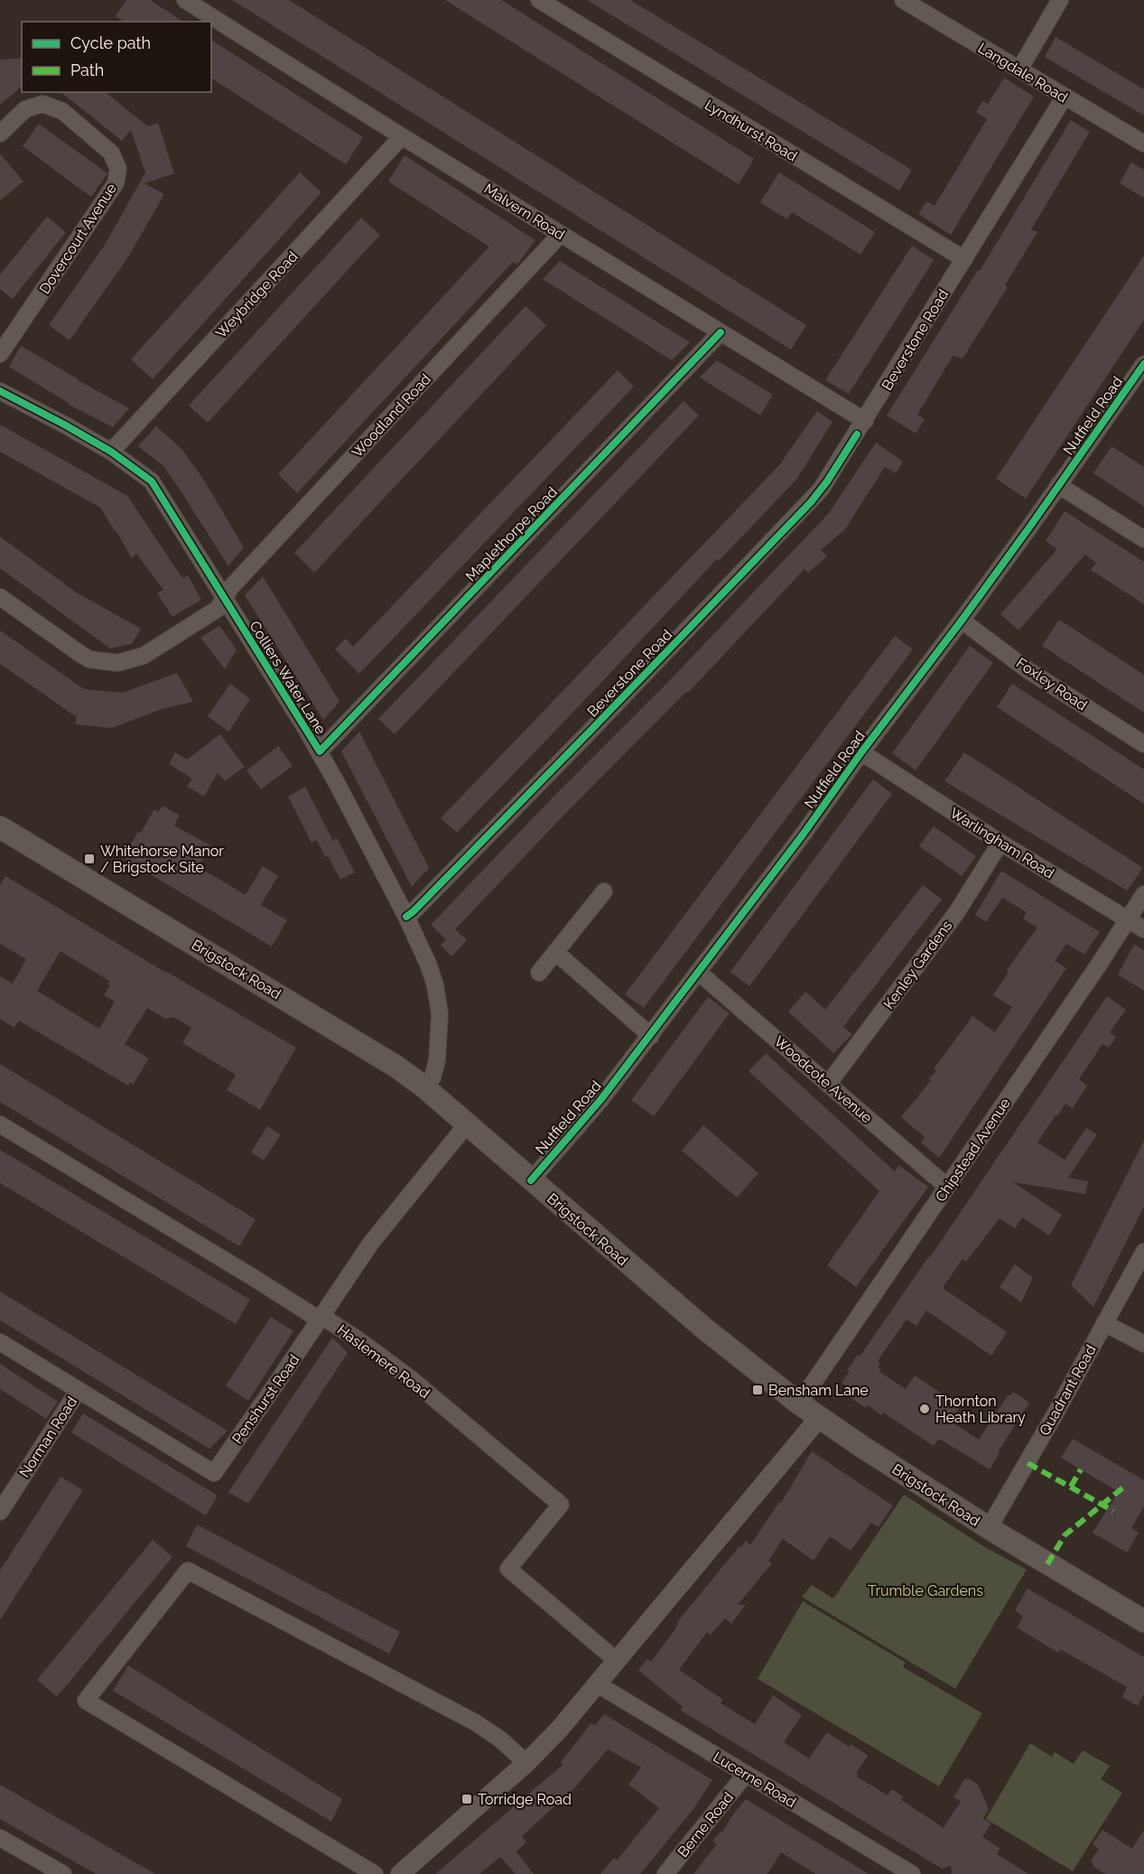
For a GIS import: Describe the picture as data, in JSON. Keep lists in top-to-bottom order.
{
  "streets": {
    "main road": ["Brigstock Road"],
    "street": [
      "Langdale Road",
      "Lyndhurst Road",
      "Malvern Road",
      "Dovercourt Avenue",
      "Weybridge Road",
      "Beverstone Road",
      "Woodland Road",
      "Nutfield Road",
      "Maplethorpe Road",
      "Colliers Water Lane",
      "Foxley Road",
      "Warlingham Road",
      "Kenley Gardens",
      "Woodcote Avenue",
      "Chipstead Avenue",
      "Haslemere Road",
      "Quadrant Road",
      "Penshurst Road",
      "Norman Road",
      "Lucerne Road",
      "Berne Road"
    ]
  },
  "crossings": [
    ["Langdale Road", "Beverstone Road"],
    ["Lyndhurst Road", "Beverstone Road"],
    ["Malvern Road", "Weybridge Road"],
    ["Malvern Road", "Beverstone Road"],
    ["Malvern Road", "Woodland Road"],
    ["Malvern Road", "Maplethorpe Road"],
    ["Weybridge Road", "Colliers Water Lane"],
    ["Beverstone Road", "Colliers Water Lane"],
    ["Woodland Road", "Colliers Water Lane"],
    ["Nutfield Road", "Foxley Road"],
    ["Nutfield Road", "Warlingham Road"],
    ["Nutfield Road", "Brigstock Road"],
    ["Nutfield Road", "Woodcote Avenue"],
    ["Maplethorpe Road", "Colliers Water Lane"],
    ["Colliers Water Lane", "Brigstock Road"],
    ["Warlingham Road", "Kenley Gardens"],
    ["Warlingham Road", "Chipstead Avenue"],
    ["Kenley Gardens", "Woodcote Avenue"],
    ["Brigstock Road", "Chipstead Avenue"],
    ["Brigstock Road", "Quadrant Road"],
    ["Brigstock Road", "Penshurst Road"],
    ["Woodcote Avenue", "Chipstead Avenue"],
    ["Haslemere Road", "Penshurst Road"],
    ["Penshurst Road", "Norman Road"],
    ["Lucerne Road", "Berne Road"]
  ],
  "parks": ["Trumble Gardens"],
  "places": {
    "transit": ["Whitehorse Manor / Brigstock Site", "Bensham Lane", "Torridge Road"],
    "other": ["Thornton Heath Library"]
  },
  "legend": ["Cycle path", "Path"]
}
